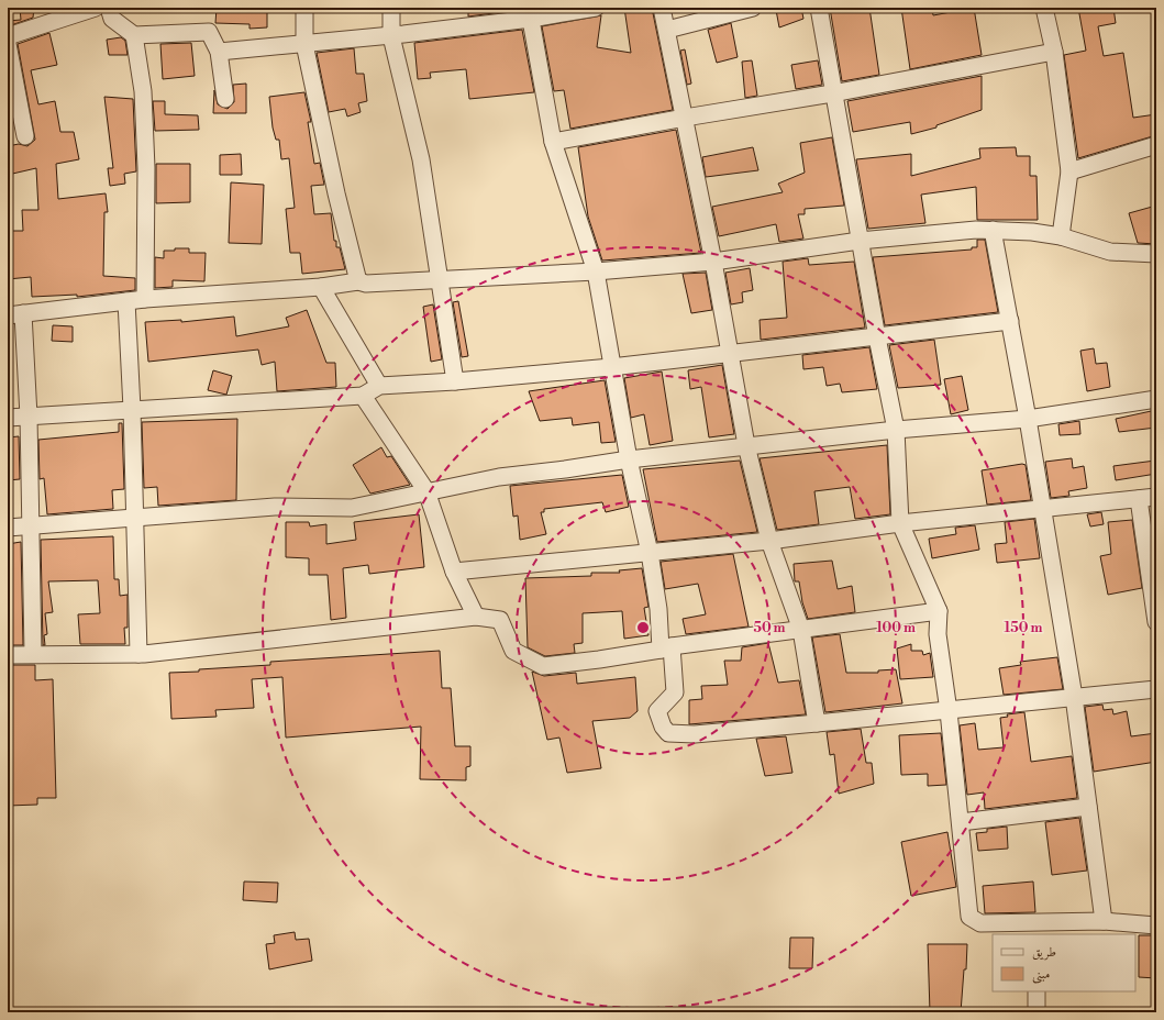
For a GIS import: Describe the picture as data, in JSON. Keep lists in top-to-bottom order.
{
  "legend": ["طريق", "مبنى"],
  "rings": ["50 m", "100 m", "150 m"]
}
